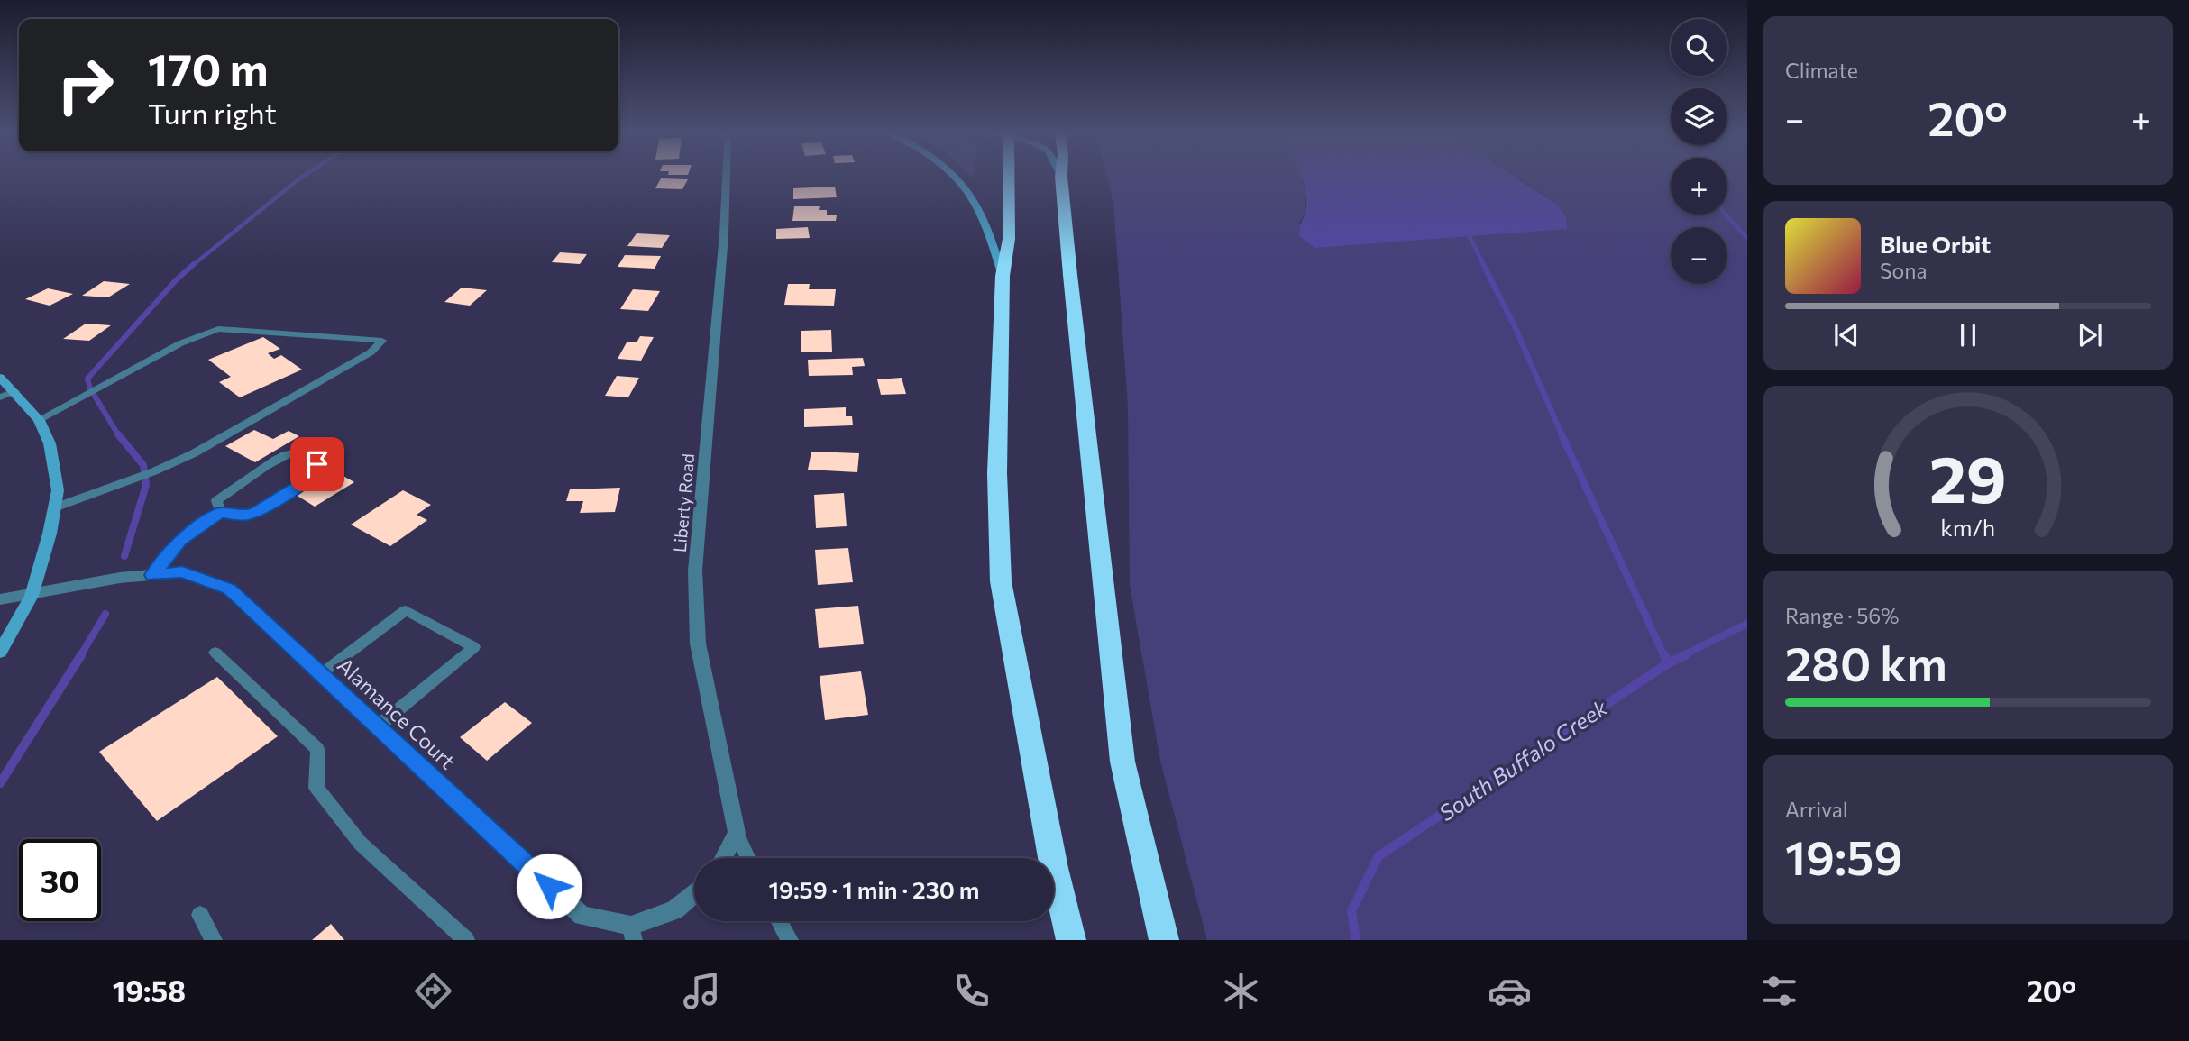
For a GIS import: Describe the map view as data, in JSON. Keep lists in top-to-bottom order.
{
  "streets": {
    "street": ["Liberty Road", "Alamance Court"]
  },
  "water": ["South Buffalo Creek"],
  "page": {
    "tile": [
      "Climate",
      ["Range · 56%", "280 km"],
      ["Arrival", "19:59"]
    ],
    "map_buttons": ["+", "−"],
    "turn": ["170 m", "Turn right"],
    "heat": ["−", "20°", "+"],
    "song": ["Blue Orbit", "Sona"],
    "limit": "30",
    "trip": "19:59 · 1 min · 230 m",
    "tabs": ["19:58", "20°"],
    "gauge": ["29", "km/h"]
  }
}
